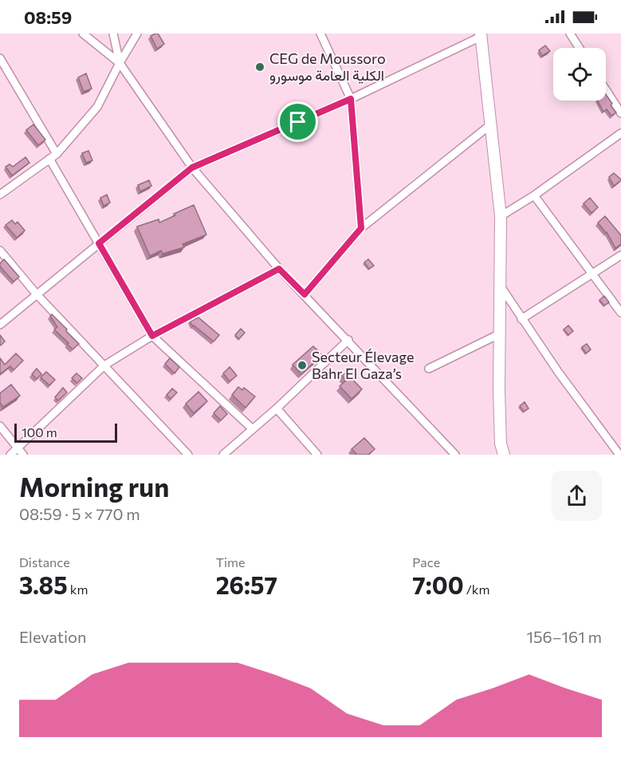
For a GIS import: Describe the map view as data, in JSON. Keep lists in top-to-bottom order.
{
  "places": ["CEG de Moussoro الكلية العامة موسورو", "Secteur Élevage Bahr El Gaza’s"],
  "scale_bar": "100 m",
  "page": {
    "status": "08:59",
    "scale": "100 m",
    "heading": ["Morning run", "08:59 · 5 × 770 m"],
    "stats": [
      ["Distance", "3.85 km"],
      ["Time", "26:57"],
      ["Pace", "7:00 /km"]
    ],
    "chart": ["Elevation", "156–161 m"]
  }
}
